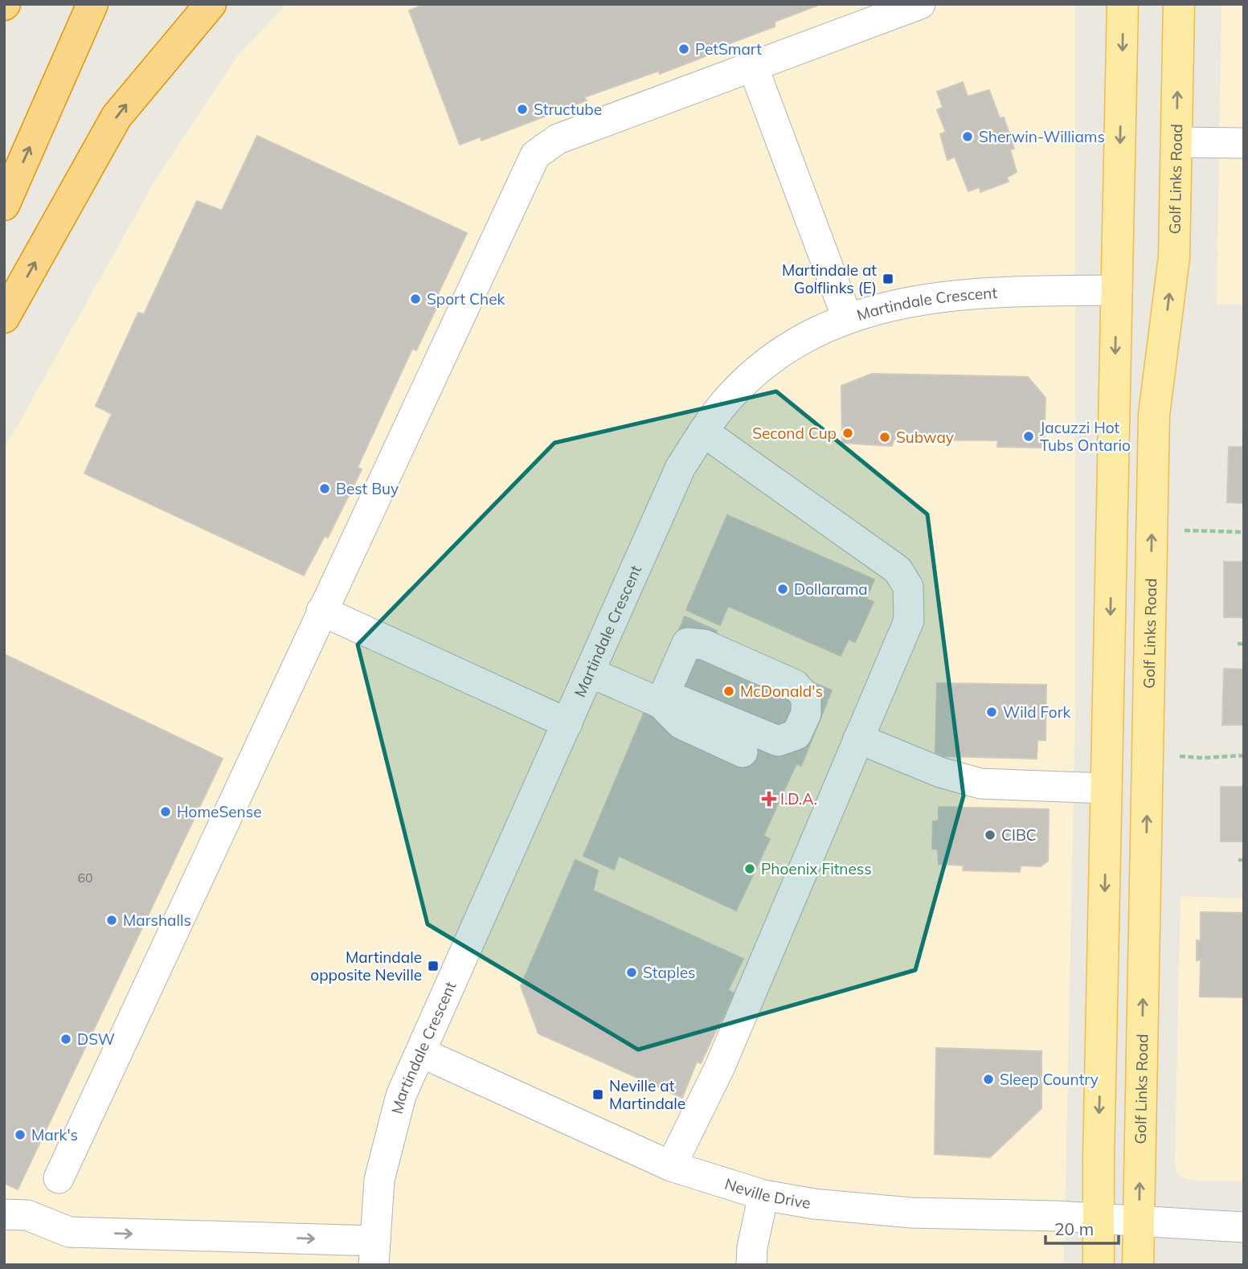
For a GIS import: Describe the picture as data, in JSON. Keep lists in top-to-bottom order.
{
  "streets": {
    "main road": ["Golf Links Road"],
    "street": ["Martindale Crescent", "Neville Drive"]
  },
  "crossings": [
    ["Golf Links Road", "Neville Drive"],
    ["Martindale Crescent", "Neville Drive"]
  ],
  "places": {
    "other": [
      "PetSmart",
      "Structube",
      "Sherwin-Williams",
      "Sport Chek",
      "Second Cup",
      "Jacuzzi Hot Tubs Ontario",
      "Subway",
      "Best Buy",
      "Dollarama",
      "McDonald's",
      "Wild Fork",
      "HomeSense",
      "CIBC",
      "Phoenix Fitness",
      "Marshalls",
      "Staples",
      "DSW",
      "Sleep Country",
      "Mark's"
    ],
    "transit": ["Martindale at Golflinks (E)", "Martindale opposite Neville", "Neville at Martindale"],
    "health": ["I.D.A."]
  },
  "house_numbers": ["60"],
  "scale_bar": "20 m"
}
